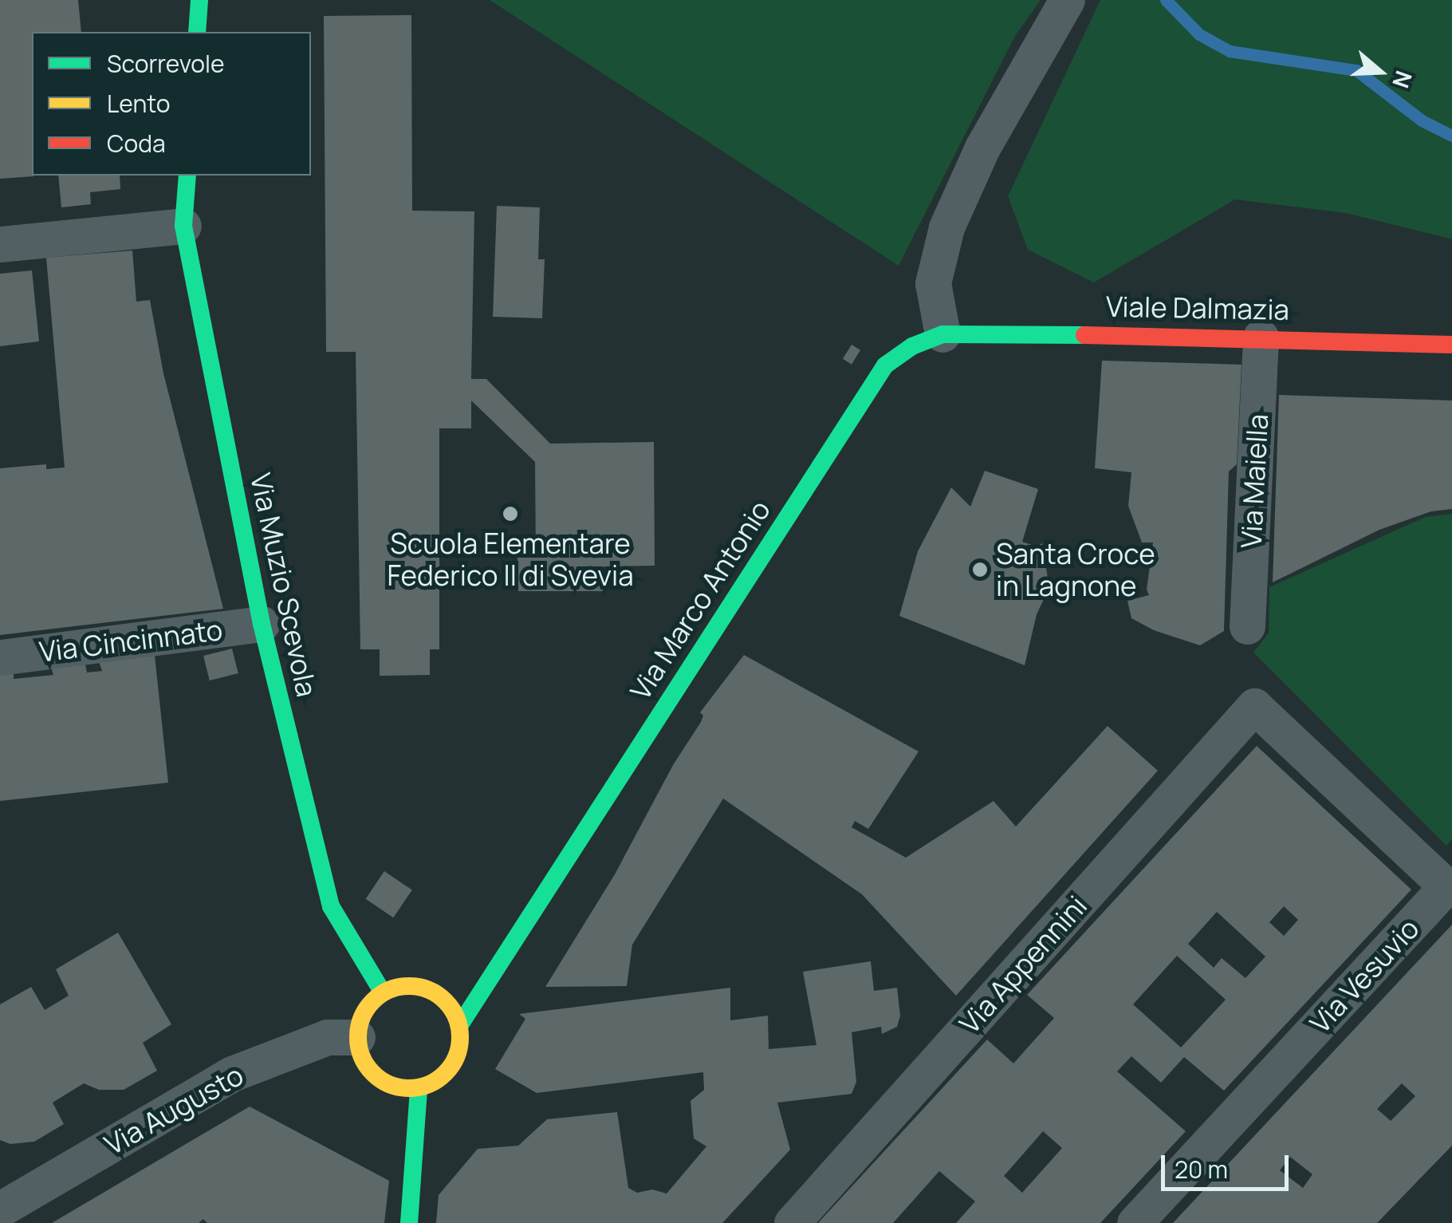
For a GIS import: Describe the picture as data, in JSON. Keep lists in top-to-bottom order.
{
  "streets": {
    "main road": ["Viale Dalmazia", "Via Muzio Scevola", "Via Marco Antonio"],
    "street": [
      "Via Maiella",
      "Via Cincinnato",
      "Via Appennini",
      "Via Vesuvio",
      "Via Augusto"
    ]
  },
  "crossings": [
    ["Viale Dalmazia", "Via Maiella"],
    ["Viale Dalmazia", "Via Marco Antonio"],
    ["Via Muzio Scevola", "Via Marco Antonio"],
    ["Via Muzio Scevola", "Via Cincinnato"],
    ["Via Muzio Scevola", "Via Augusto"],
    ["Via Marco Antonio", "Via Augusto"],
    ["Via Appennini", "Via Vesuvio"]
  ],
  "places": ["Scuola Elementare Federico II di Svevia", "Santa Croce in Lagnone"],
  "legend": ["Scorrevole", "Lento", "Coda"],
  "scale_bar": "20 m",
  "north": "right"
}
